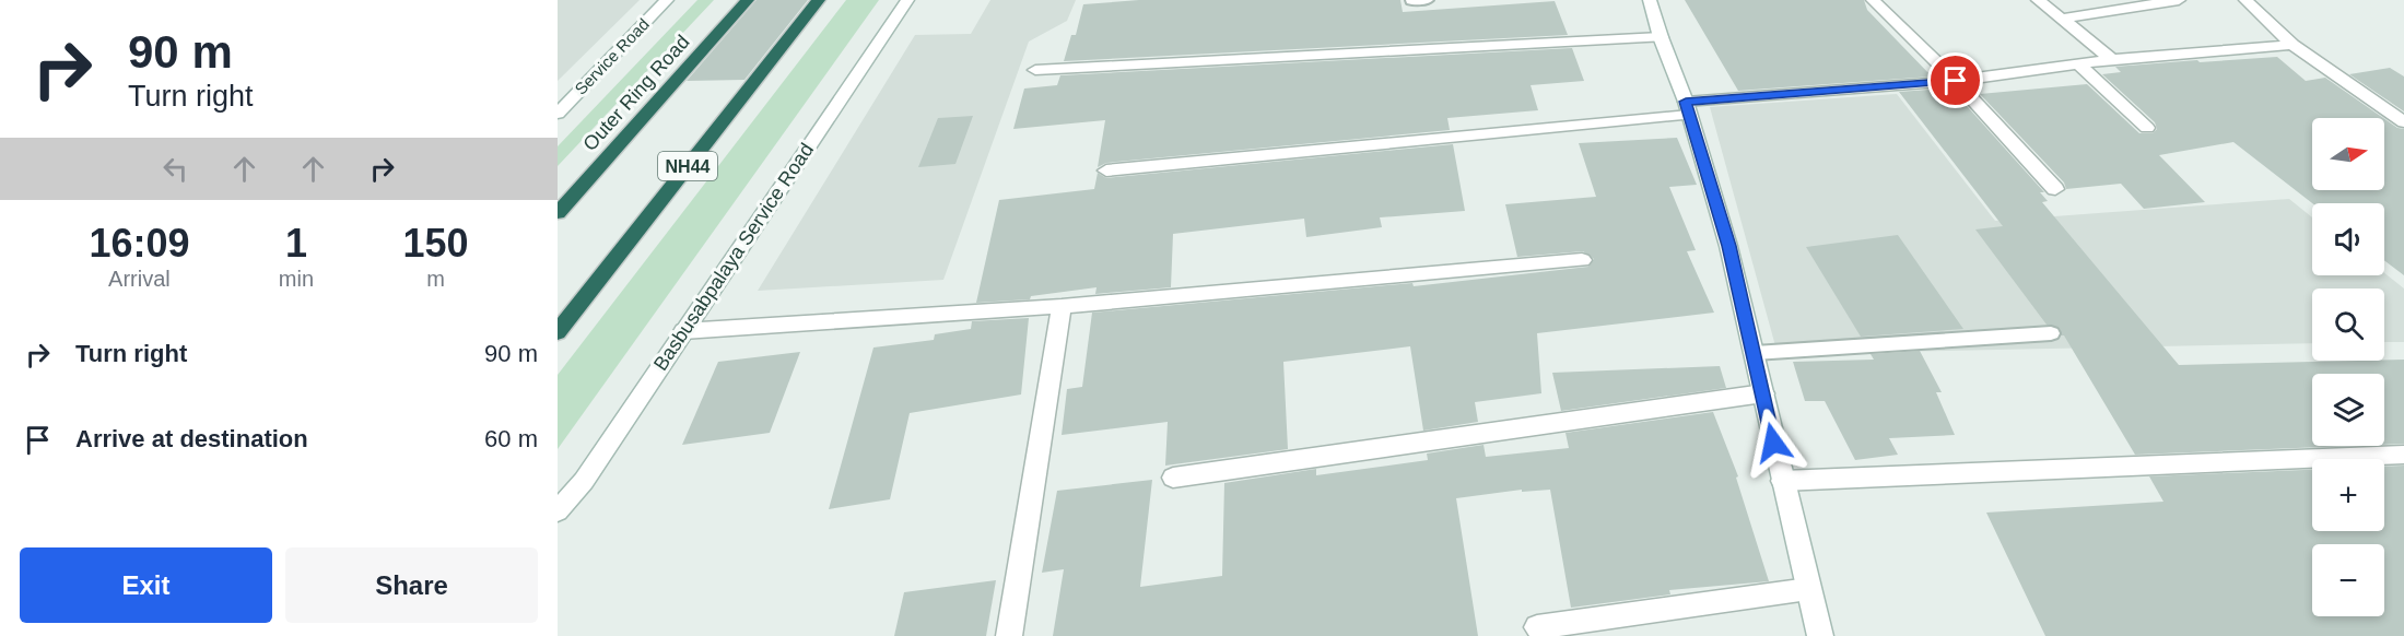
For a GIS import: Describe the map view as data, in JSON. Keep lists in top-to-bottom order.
{
  "streets": {
    "highway": ["Outer Ring Road", "NH44"],
    "street": ["Service Road", "Basbusabpalaya Service Road"]
  },
  "north": "right",
  "page": {
    "turn": ["90 m", "Turn right"],
    "map_buttons": ["+", "−"],
    "eta": [
      "16:09",
      "Arrival",
      "1",
      "min",
      "150",
      "m"
    ],
    "list": [
      {
        "name": "Turn right",
        "value": "90 m"
      },
      {
        "name": "Arrive at destination",
        "value": "60 m"
      }
    ],
    "buttons": ["Exit", "Share"]
  }
}
